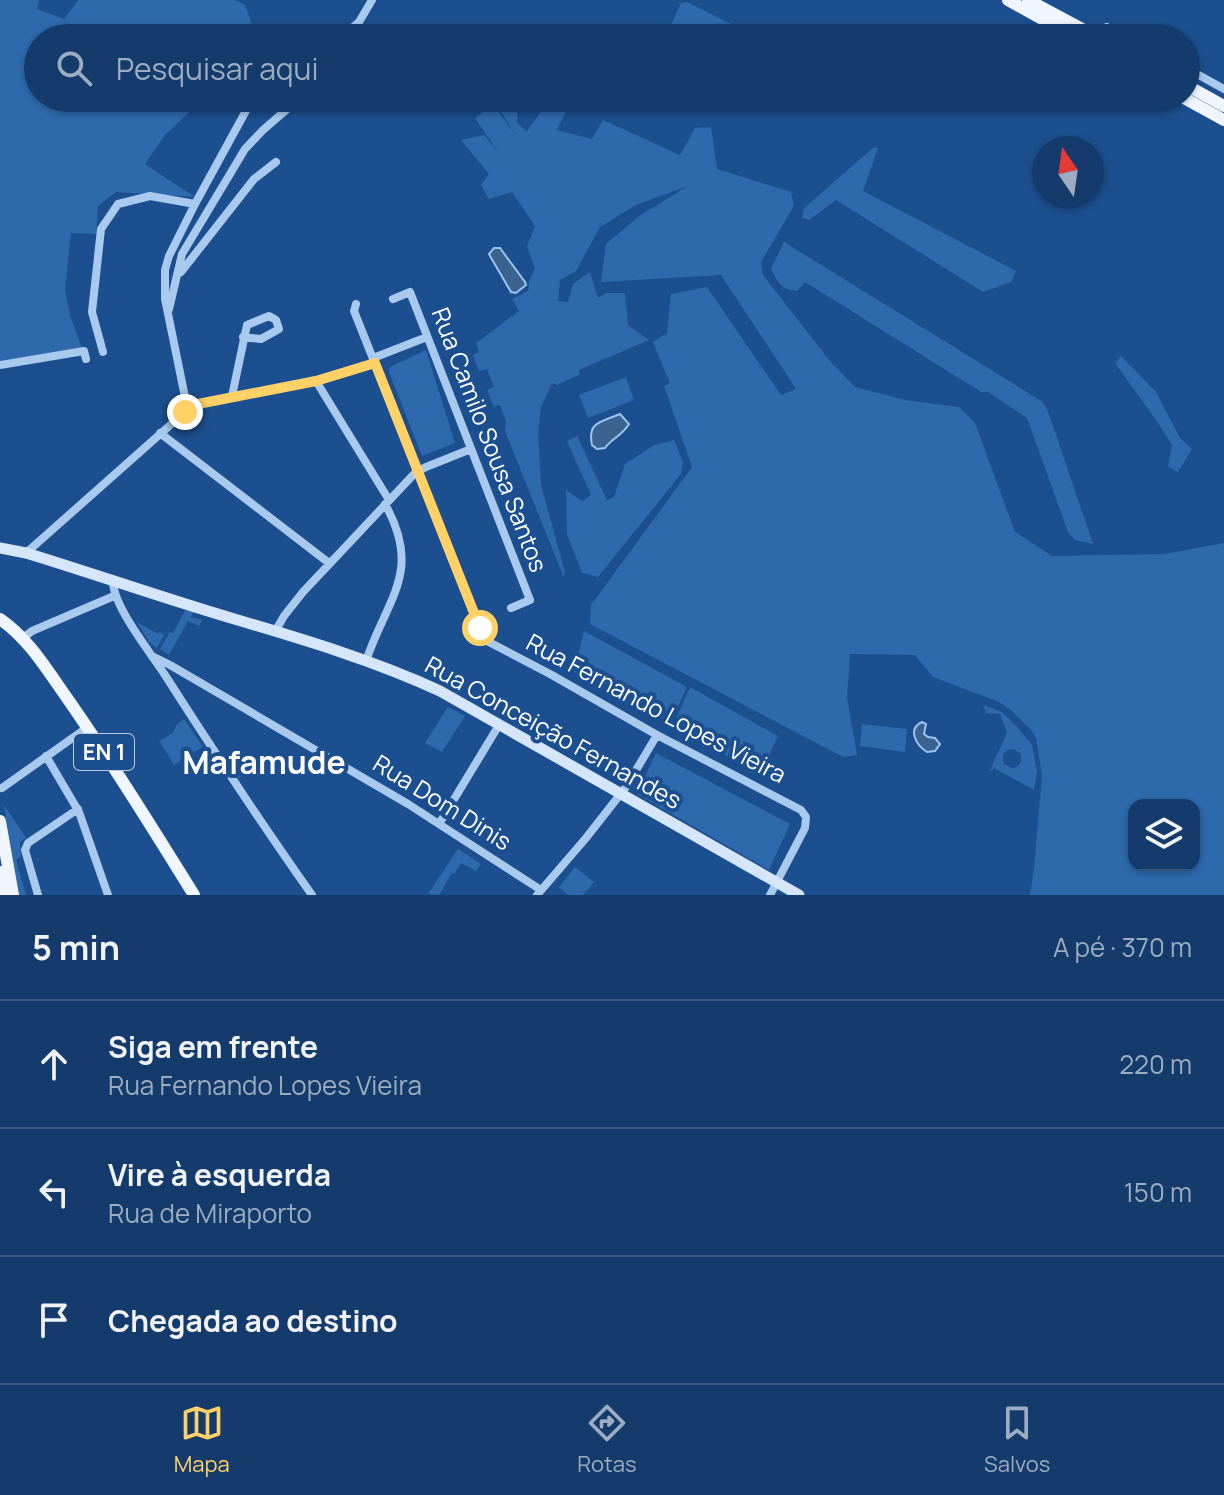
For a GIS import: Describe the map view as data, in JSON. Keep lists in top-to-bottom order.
{
  "streets": {
    "main road": ["Rua Conceição Fernandes", "EN 1"],
    "street": ["Rua Camilo Sousa Santos", "Rua Fernando Lopes Vieira", "Rua Dom Dinis"]
  },
  "crossings": [
    ["Rua Fernando Lopes Vieira", "Rua Conceição Fernandes"]
  ],
  "districts": ["Mafamude"],
  "north": "top",
  "page": {
    "search": "Pesquisar aqui",
    "heading": ["5 min", "A pé · 370 m"],
    "list": [
      ["Siga em frente", "Rua Fernando Lopes Vieira", "220 m"],
      ["Vire à esquerda", "Rua de Miraporto", "150 m"],
      "Chegada ao destino"
    ],
    "nav": ["Mapa", "Rotas", "Salvos"]
  }
}
